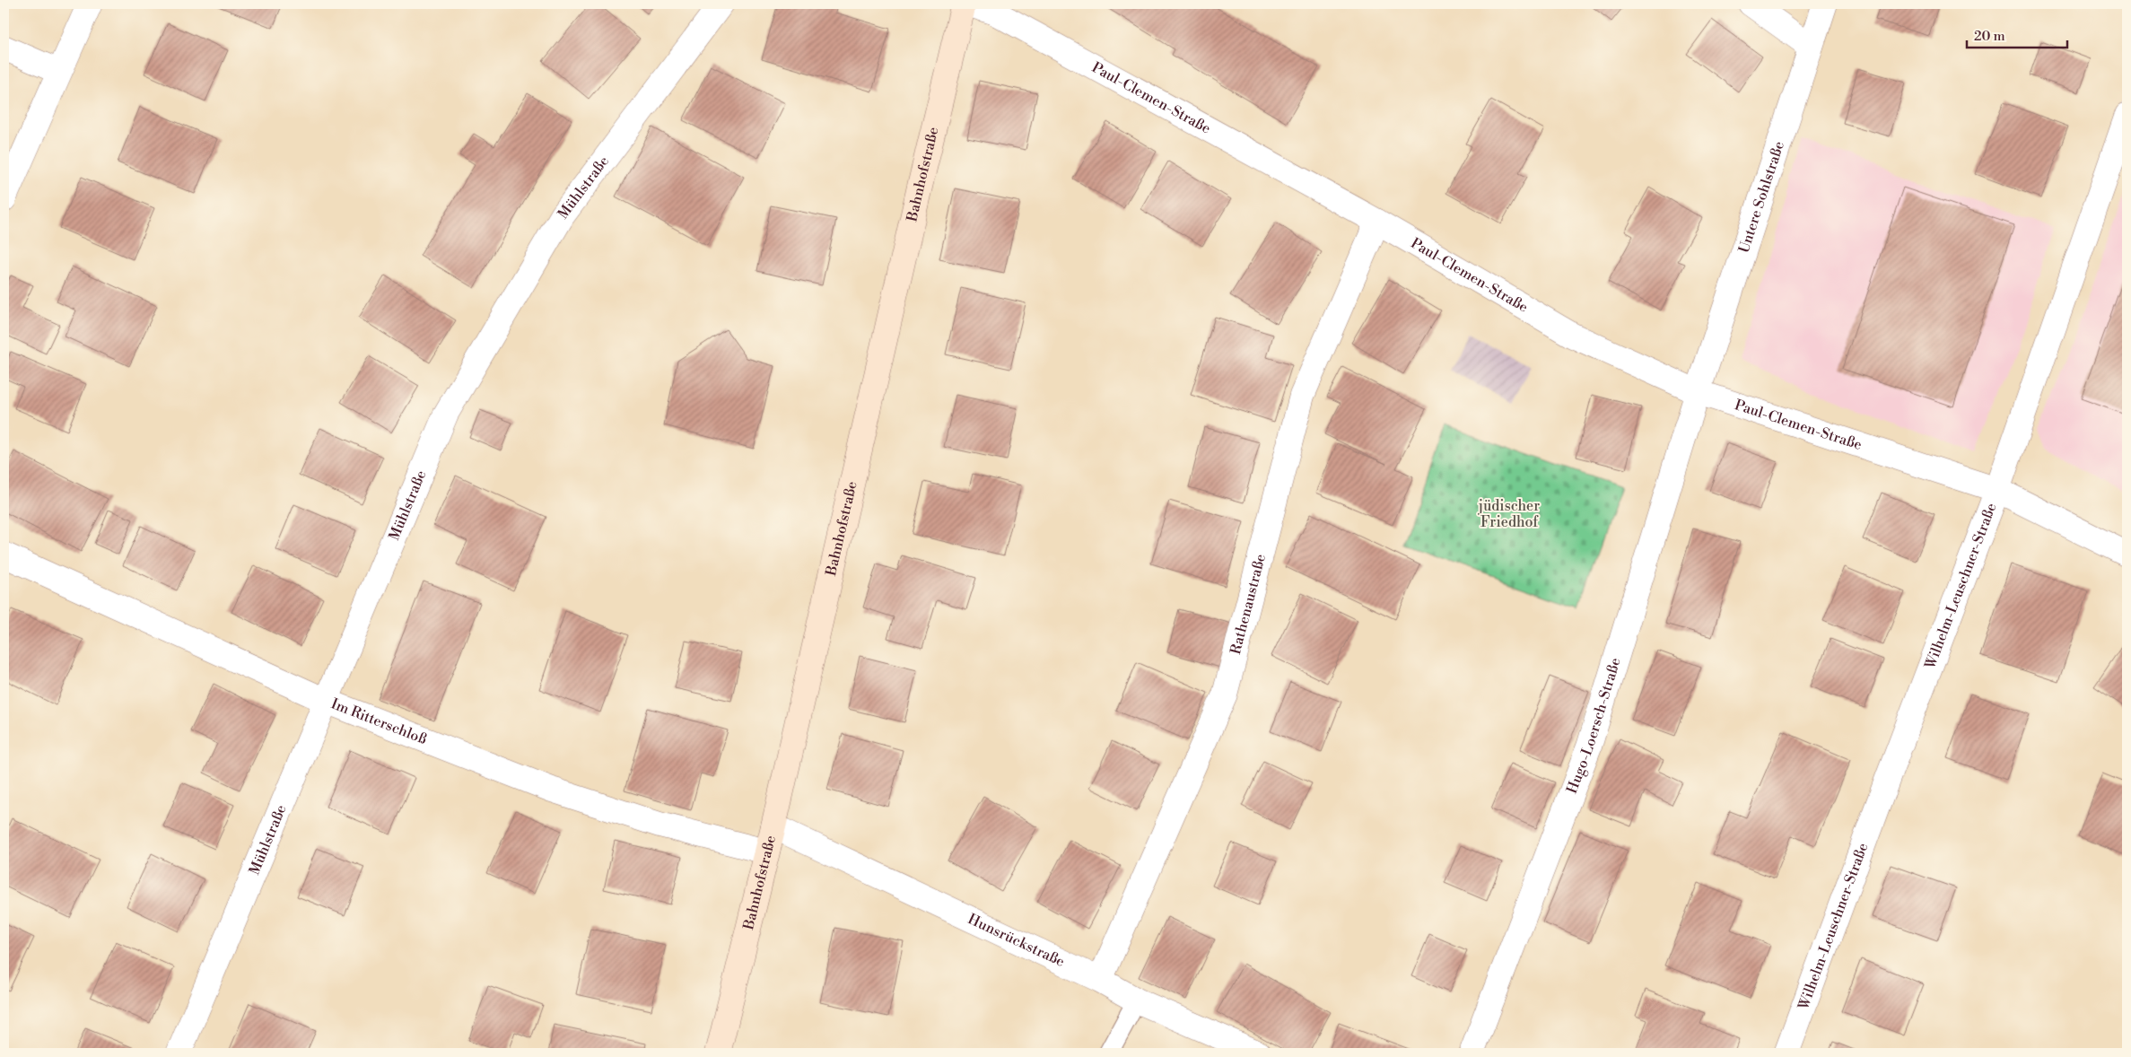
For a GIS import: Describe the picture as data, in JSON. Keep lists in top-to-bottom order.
{
  "streets": {
    "street": [
      "Paul-Clemen-Straße",
      "Bahnhofstraße",
      "Mühlstraße",
      "Untere Sohlstraße",
      "Wilhelm-Leuschner-Straße",
      "Rathenaustraße",
      "Im Ritterschloß",
      "Hugo-Loersch-Straße",
      "Hunsrückstraße"
    ]
  },
  "crossings": [
    ["Paul-Clemen-Straße", "Bahnhofstraße"],
    ["Paul-Clemen-Straße", "Untere Sohlstraße"],
    ["Paul-Clemen-Straße", "Wilhelm-Leuschner-Straße"],
    ["Paul-Clemen-Straße", "Rathenaustraße"],
    ["Paul-Clemen-Straße", "Hugo-Loersch-Straße"],
    ["Bahnhofstraße", "Im Ritterschloß"],
    ["Bahnhofstraße", "Hunsrückstraße"],
    ["Mühlstraße", "Im Ritterschloß"],
    ["Untere Sohlstraße", "Hugo-Loersch-Straße"],
    ["Rathenaustraße", "Hunsrückstraße"]
  ],
  "parks": ["jüdischer Friedhof"],
  "scale_bar": "20 m"
}
